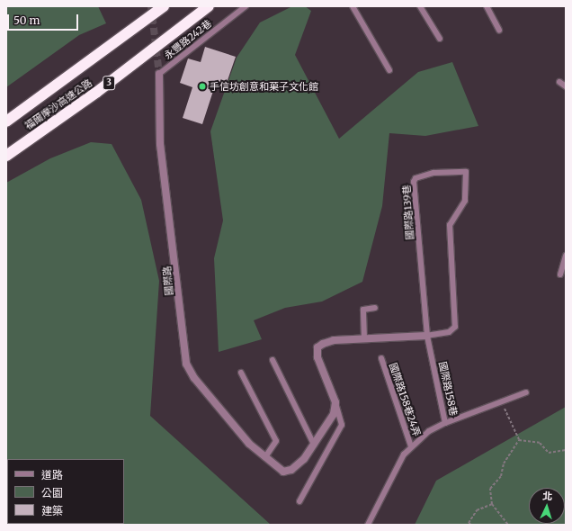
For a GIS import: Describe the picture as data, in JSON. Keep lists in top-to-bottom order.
{
  "streets": {
    "highway": ["3", "福爾摩沙高速公路"],
    "street": ["國際路"],
    "lane": [
      "永豐路242巷",
      "國際路139巷",
      "國際路158巷",
      "國際路158巷24弄"
    ]
  },
  "crossings": [
    ["永豐路242巷", "國際路"],
    ["國際路139巷", "國際路158巷"],
    ["國際路158巷", "國際路158巷24弄"]
  ],
  "places": ["手信坊創意和菓子文化館"],
  "legend": ["道路", "公園", "建築"],
  "scale_bar": "50 m",
  "north": "top"
}
